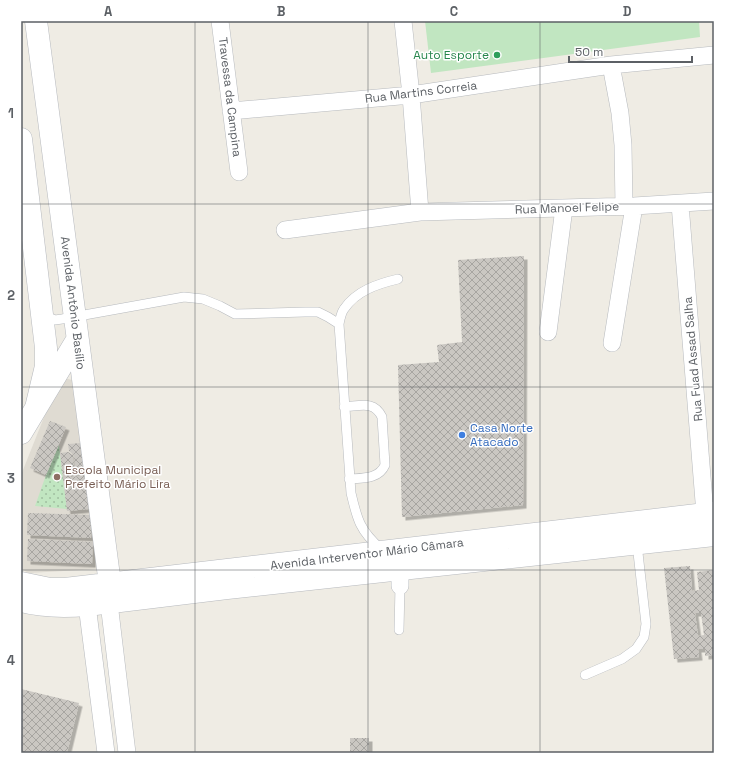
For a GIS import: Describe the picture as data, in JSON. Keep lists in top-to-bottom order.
{
  "streets": {
    "main road": ["Avenida Antônio Basílio", "Avenida Interventor Mário Câmara"],
    "street": [
      "Rua Martins Correia",
      "Travessa da Campina",
      "Rua Manoel Felipe",
      "Rua Fuad Assad Salha"
    ]
  },
  "crossings": [
    ["Rua Martins Correia", "Travessa da Campina"],
    ["Rua Manoel Felipe", "Rua Fuad Assad Salha"],
    ["Avenida Antônio Basílio", "Avenida Interventor Mário Câmara"],
    ["Rua Fuad Assad Salha", "Avenida Interventor Mário Câmara"]
  ],
  "places": ["Auto Esporte", "Casa Norte Atacado", "Escola Municipal Prefeito Mário Lira"],
  "scale_bar": "50 m",
  "grid": {
    "columns": [
      "A",
      "B",
      "C",
      "D"
    ],
    "rows": [
      "1",
      "2",
      "3",
      "4"
    ]
  }
}
